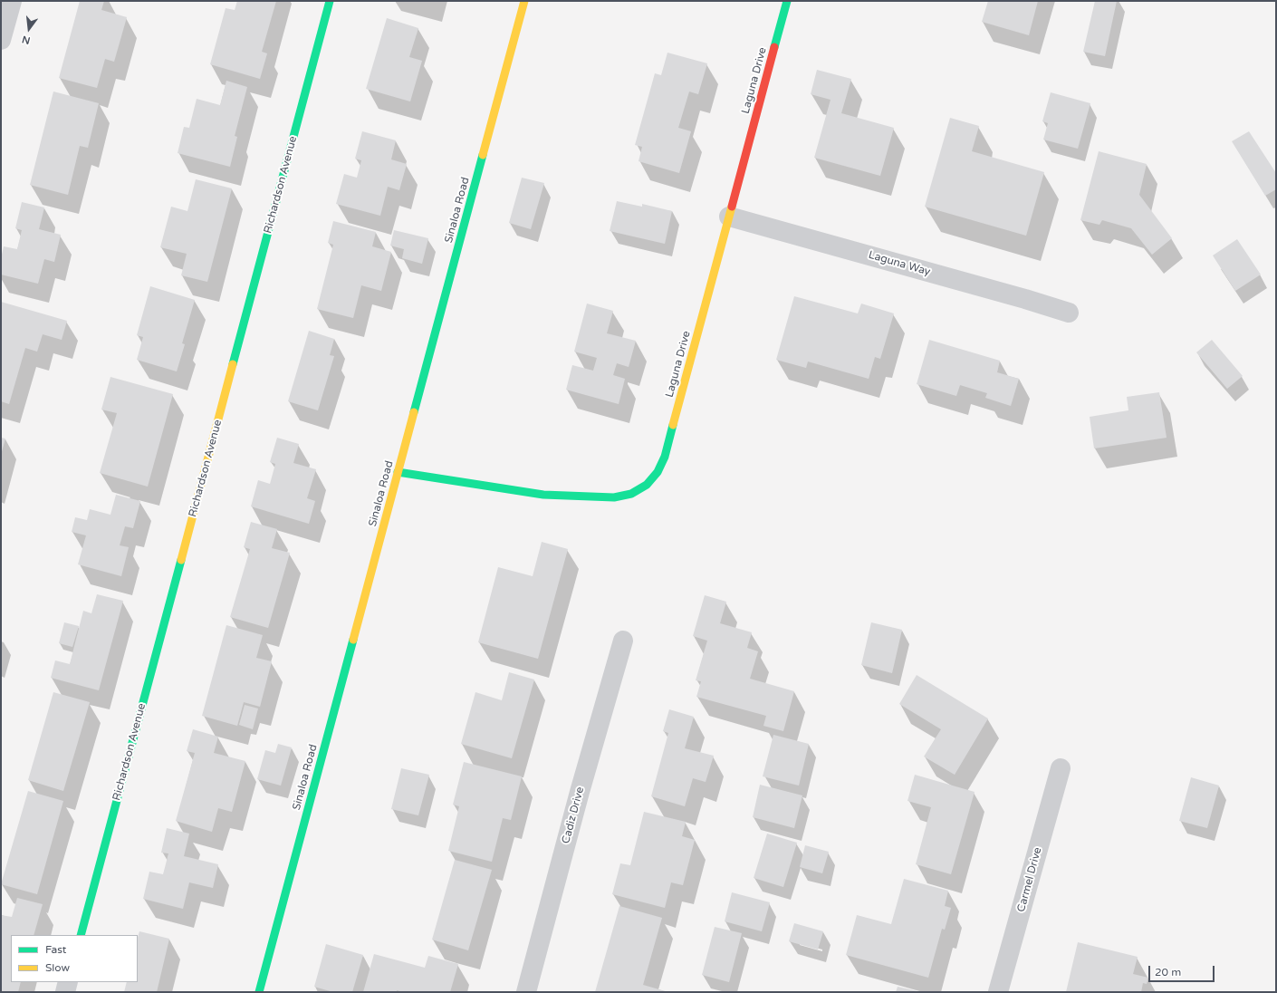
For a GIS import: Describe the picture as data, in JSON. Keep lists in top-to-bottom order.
{
  "streets": {
    "street": [
      "Laguna Drive",
      "Richardson Avenue",
      "Sinaloa Road",
      "Laguna Way",
      "Cadiz Drive",
      "Carmel Drive"
    ]
  },
  "crossings": [
    ["Laguna Drive", "Sinaloa Road"],
    ["Laguna Drive", "Laguna Way"]
  ],
  "legend": ["Fast", "Slow"],
  "scale_bar": "20 m",
  "north": "bottom"
}
